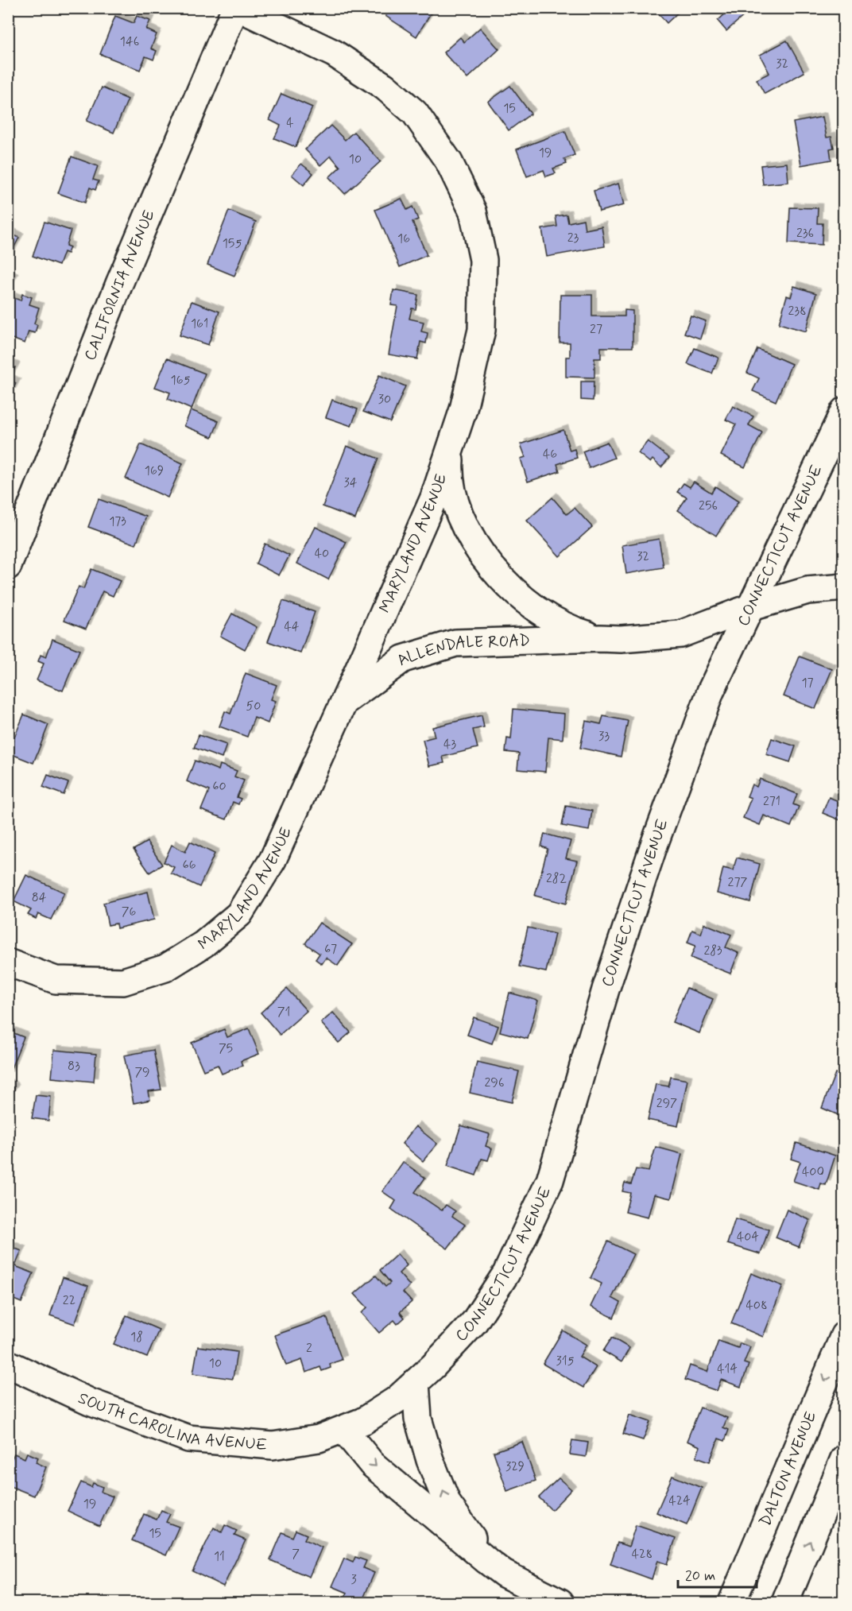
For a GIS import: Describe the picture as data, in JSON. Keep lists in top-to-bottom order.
{
  "streets": {
    "street": [
      "CALIFORNIA AVENUE",
      "MARYLAND AVENUE",
      "CONNECTICUT AVENUE",
      "ALLENDALE ROAD",
      "SOUTH CAROLINA AVENUE",
      "DALTON AVENUE"
    ]
  },
  "crossings": [
    ["MARYLAND AVENUE", "ALLENDALE ROAD"],
    ["CONNECTICUT AVENUE", "ALLENDALE ROAD"],
    ["CONNECTICUT AVENUE", "SOUTH CAROLINA AVENUE"]
  ],
  "house_numbers": [
    "146",
    "32",
    "15",
    "4",
    "19",
    "10",
    "236",
    "23",
    "16",
    "155",
    "238",
    "161",
    "27",
    "165",
    "30",
    "46",
    "169",
    "34",
    "256",
    "173",
    "40",
    "32",
    "44",
    "17",
    "50",
    "33",
    "43",
    "60",
    "271",
    "66",
    "282",
    "277",
    "84",
    "76",
    "67",
    "283",
    "71",
    "75",
    "83",
    "79",
    "296",
    "297",
    "400",
    "404",
    "22",
    "408",
    "18",
    "2",
    "315",
    "10",
    "414",
    "329",
    "424",
    "19",
    "15",
    "7",
    "428",
    "11",
    "3"
  ],
  "scale_bar": "20 m"
}
